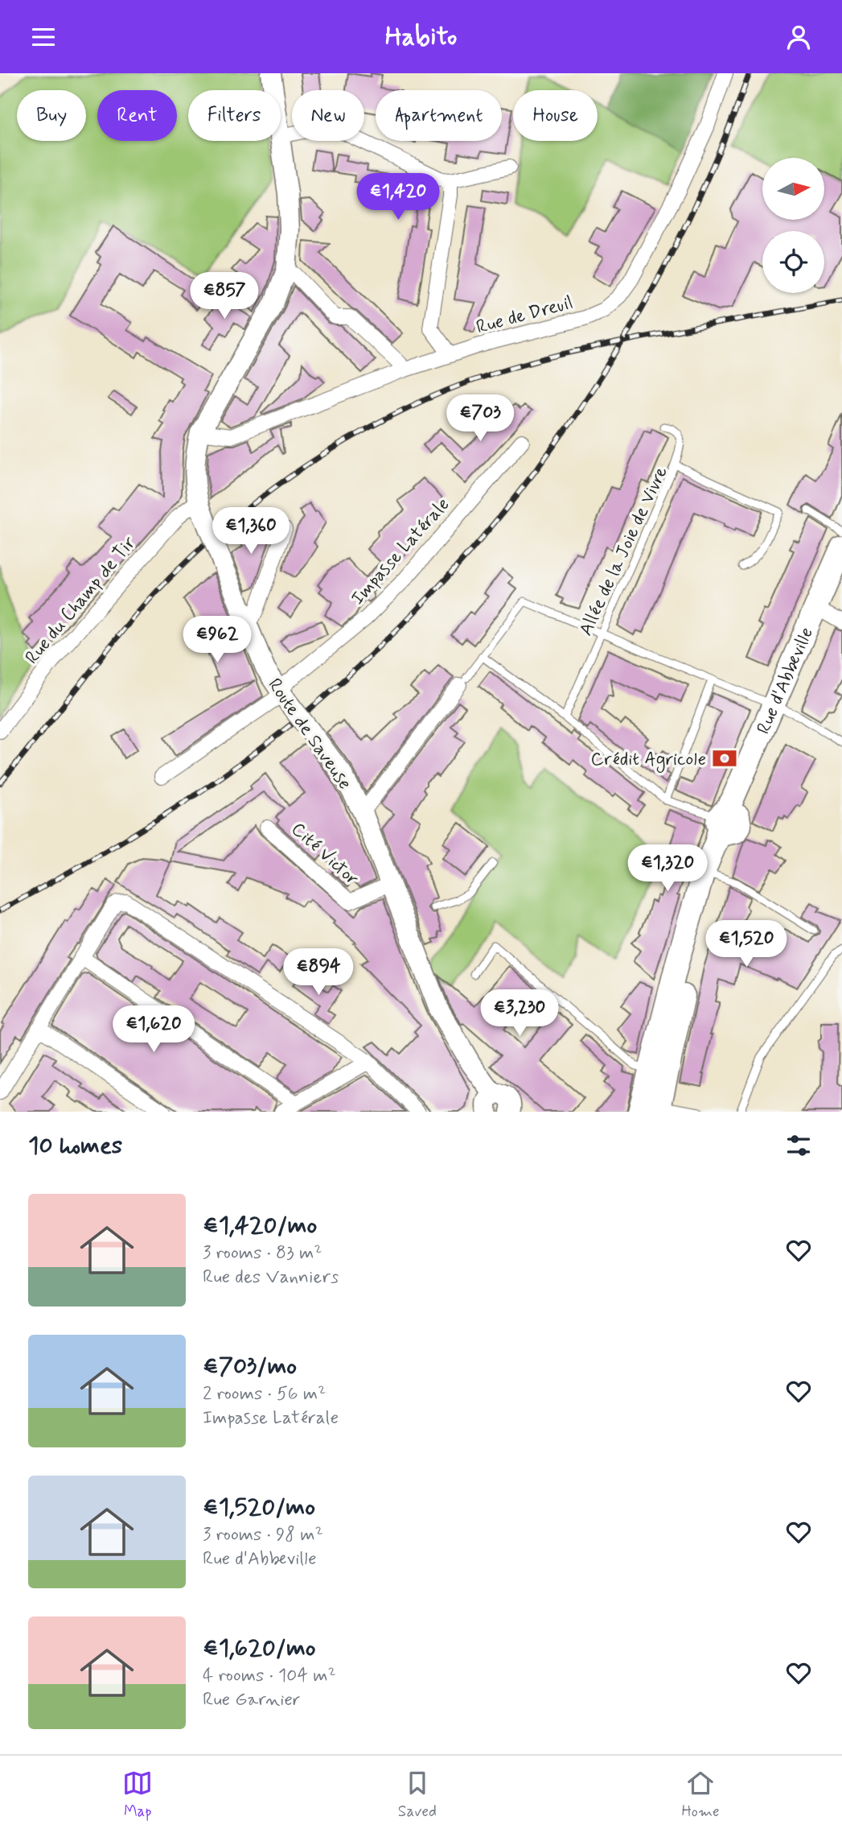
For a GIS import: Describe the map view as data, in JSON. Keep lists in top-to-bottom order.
{
  "streets": {
    "main road": ["Rue d'Abbeville", "Route de Saveuse"],
    "street": [
      "Rue de Dreuil",
      "Impasse Latérale",
      "Rue du Champ de Tir",
      "Cité Victor"
    ],
    "lane": ["Allée de la Joie de Vivre"]
  },
  "crossings": [
    ["Rue de Dreuil", "Route de Saveuse"],
    ["Impasse Latérale", "Route de Saveuse"],
    ["Rue du Champ de Tir", "Route de Saveuse"],
    ["Route de Saveuse", "Cité Victor"]
  ],
  "places": {
    "bank": ["Crédit Agricole"]
  },
  "north": "right",
  "page": {
    "header": "Habito",
    "chip": [
      "Buy",
      "Rent",
      "Filters",
      "New",
      "Apartment",
      "House"
    ],
    "price": [
      "€1,420",
      "€857",
      "€703",
      "€1,360",
      "€962",
      "€1,320",
      "€1,520",
      "€894",
      "€3,230",
      "€1,620"
    ],
    "heading": "10 homes",
    "list": [
      {
        "name": "€1,420/mo",
        "note": "3 rooms · 83 m² · Rue des Vanniers"
      },
      {
        "name": "€703/mo",
        "note": "2 rooms · 56 m² · Impasse Latérale"
      },
      {
        "name": "€1,520/mo",
        "note": "3 rooms · 98 m² · Rue d'Abbeville"
      },
      {
        "name": "€1,620/mo",
        "note": "4 rooms · 104 m² · Rue Garnier"
      }
    ],
    "tabs": ["Map", "Saved", "Home"]
  }
}
